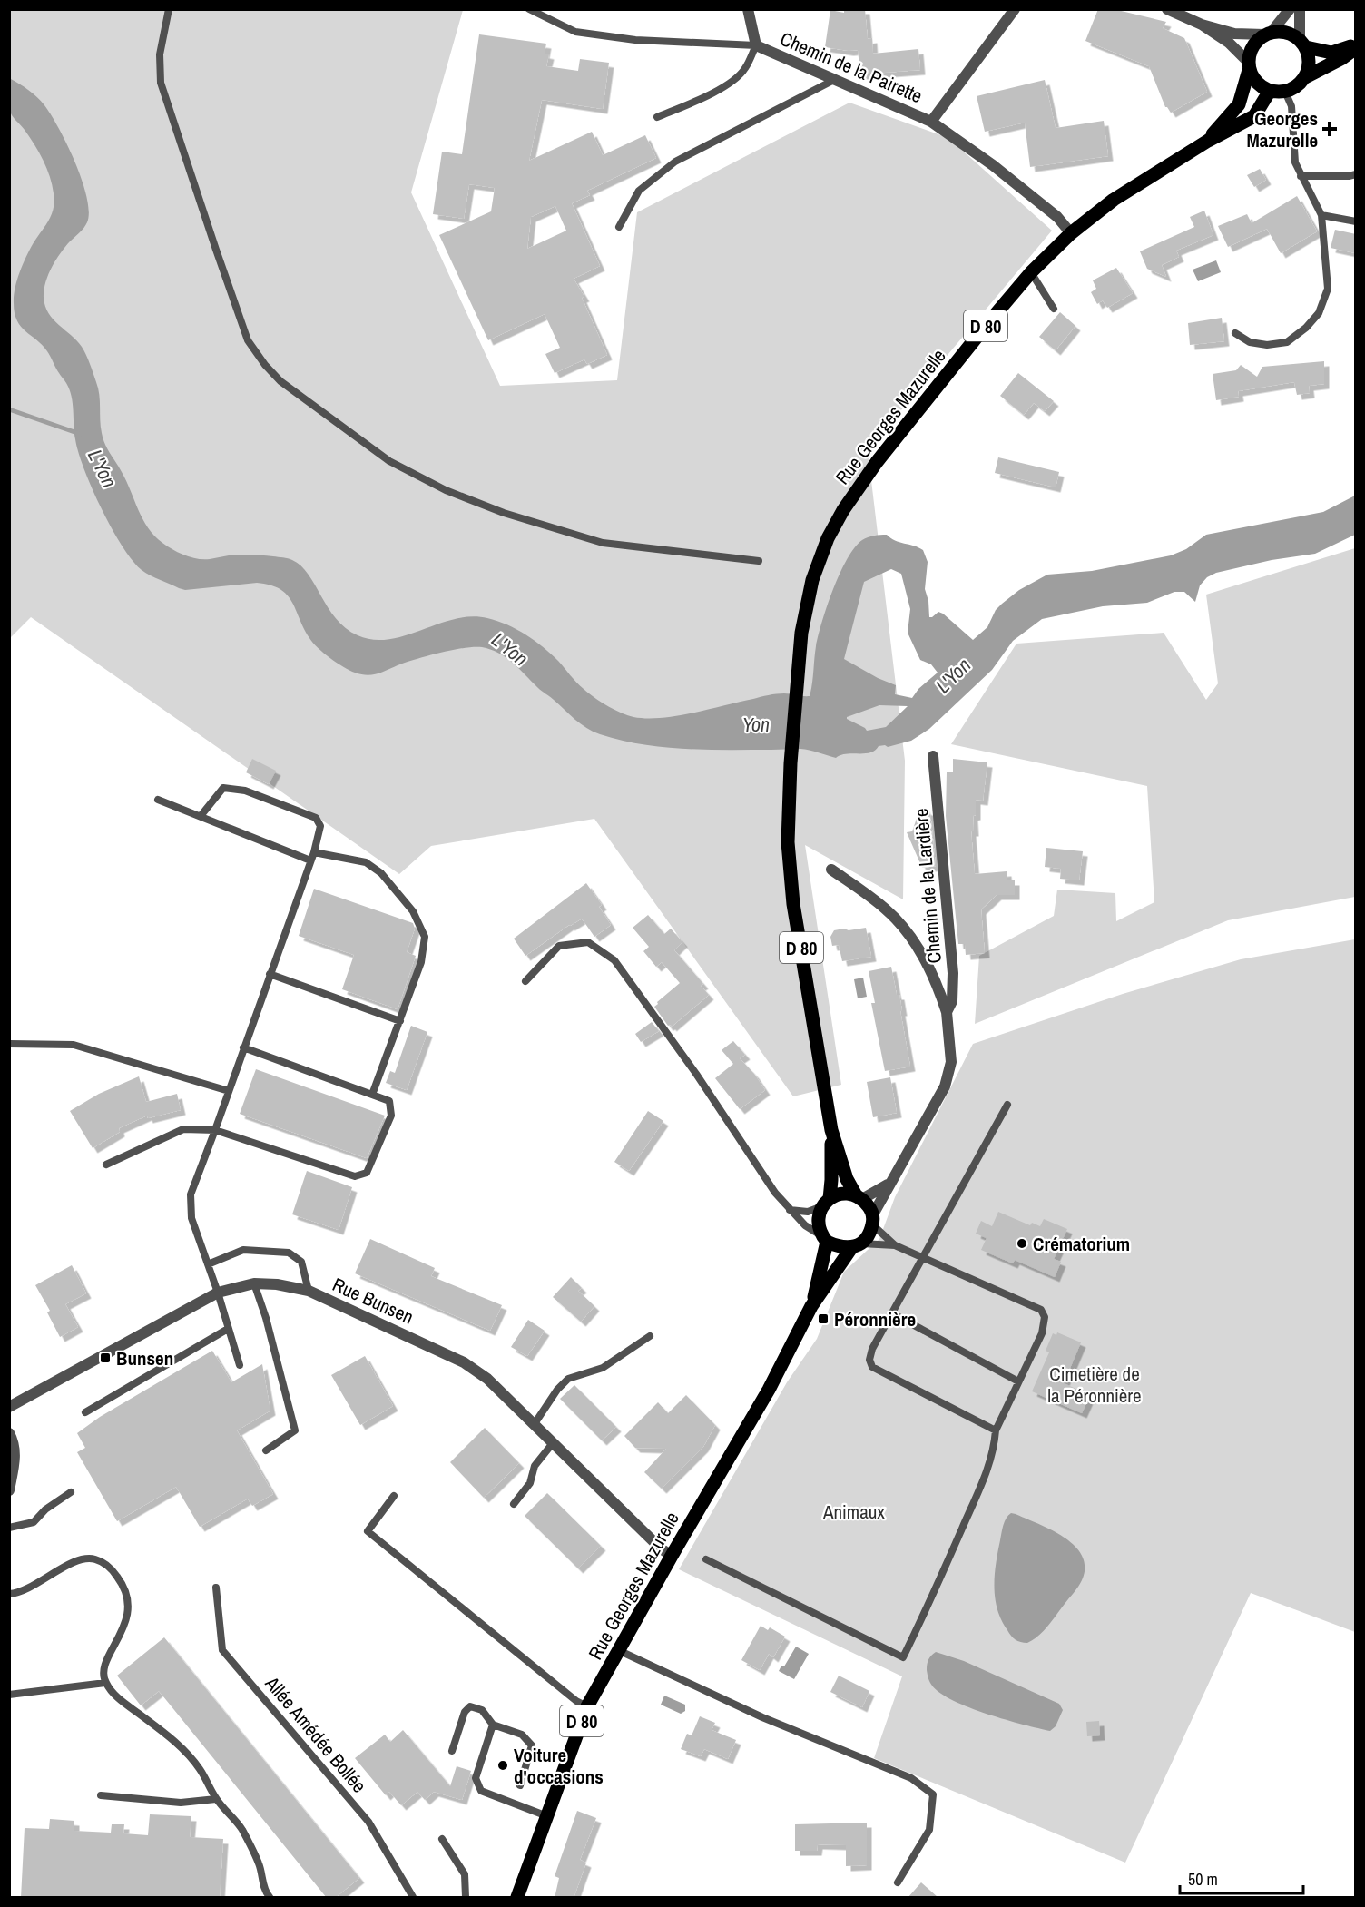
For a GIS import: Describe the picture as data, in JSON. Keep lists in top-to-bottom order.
{
  "streets": {
    "main road": ["D 80", "Rue Georges Mazurelle"],
    "street": ["Chemin de la Pairette", "Chemin de la Lardière", "Rue Bunsen"],
    "lane": ["Allée Amédée Bollée"]
  },
  "crossings": [
    ["Chemin de la Pairette", "Rue Georges Mazurelle"],
    ["D 80", "Rue Georges Mazurelle"],
    ["D 80", "Chemin de la Lardière"],
    ["Rue Georges Mazurelle", "Rue Bunsen"]
  ],
  "water": ["L'Yon", "Yon"],
  "parks": ["Cimetière de la Péronnière", "Animaux"],
  "places": {
    "health": ["Georges Mazurelle"],
    "other": ["Crématorium", "Voiture d'occasions"],
    "transit": ["Péronnière", "Bunsen"]
  },
  "scale_bar": "50 m"
}
